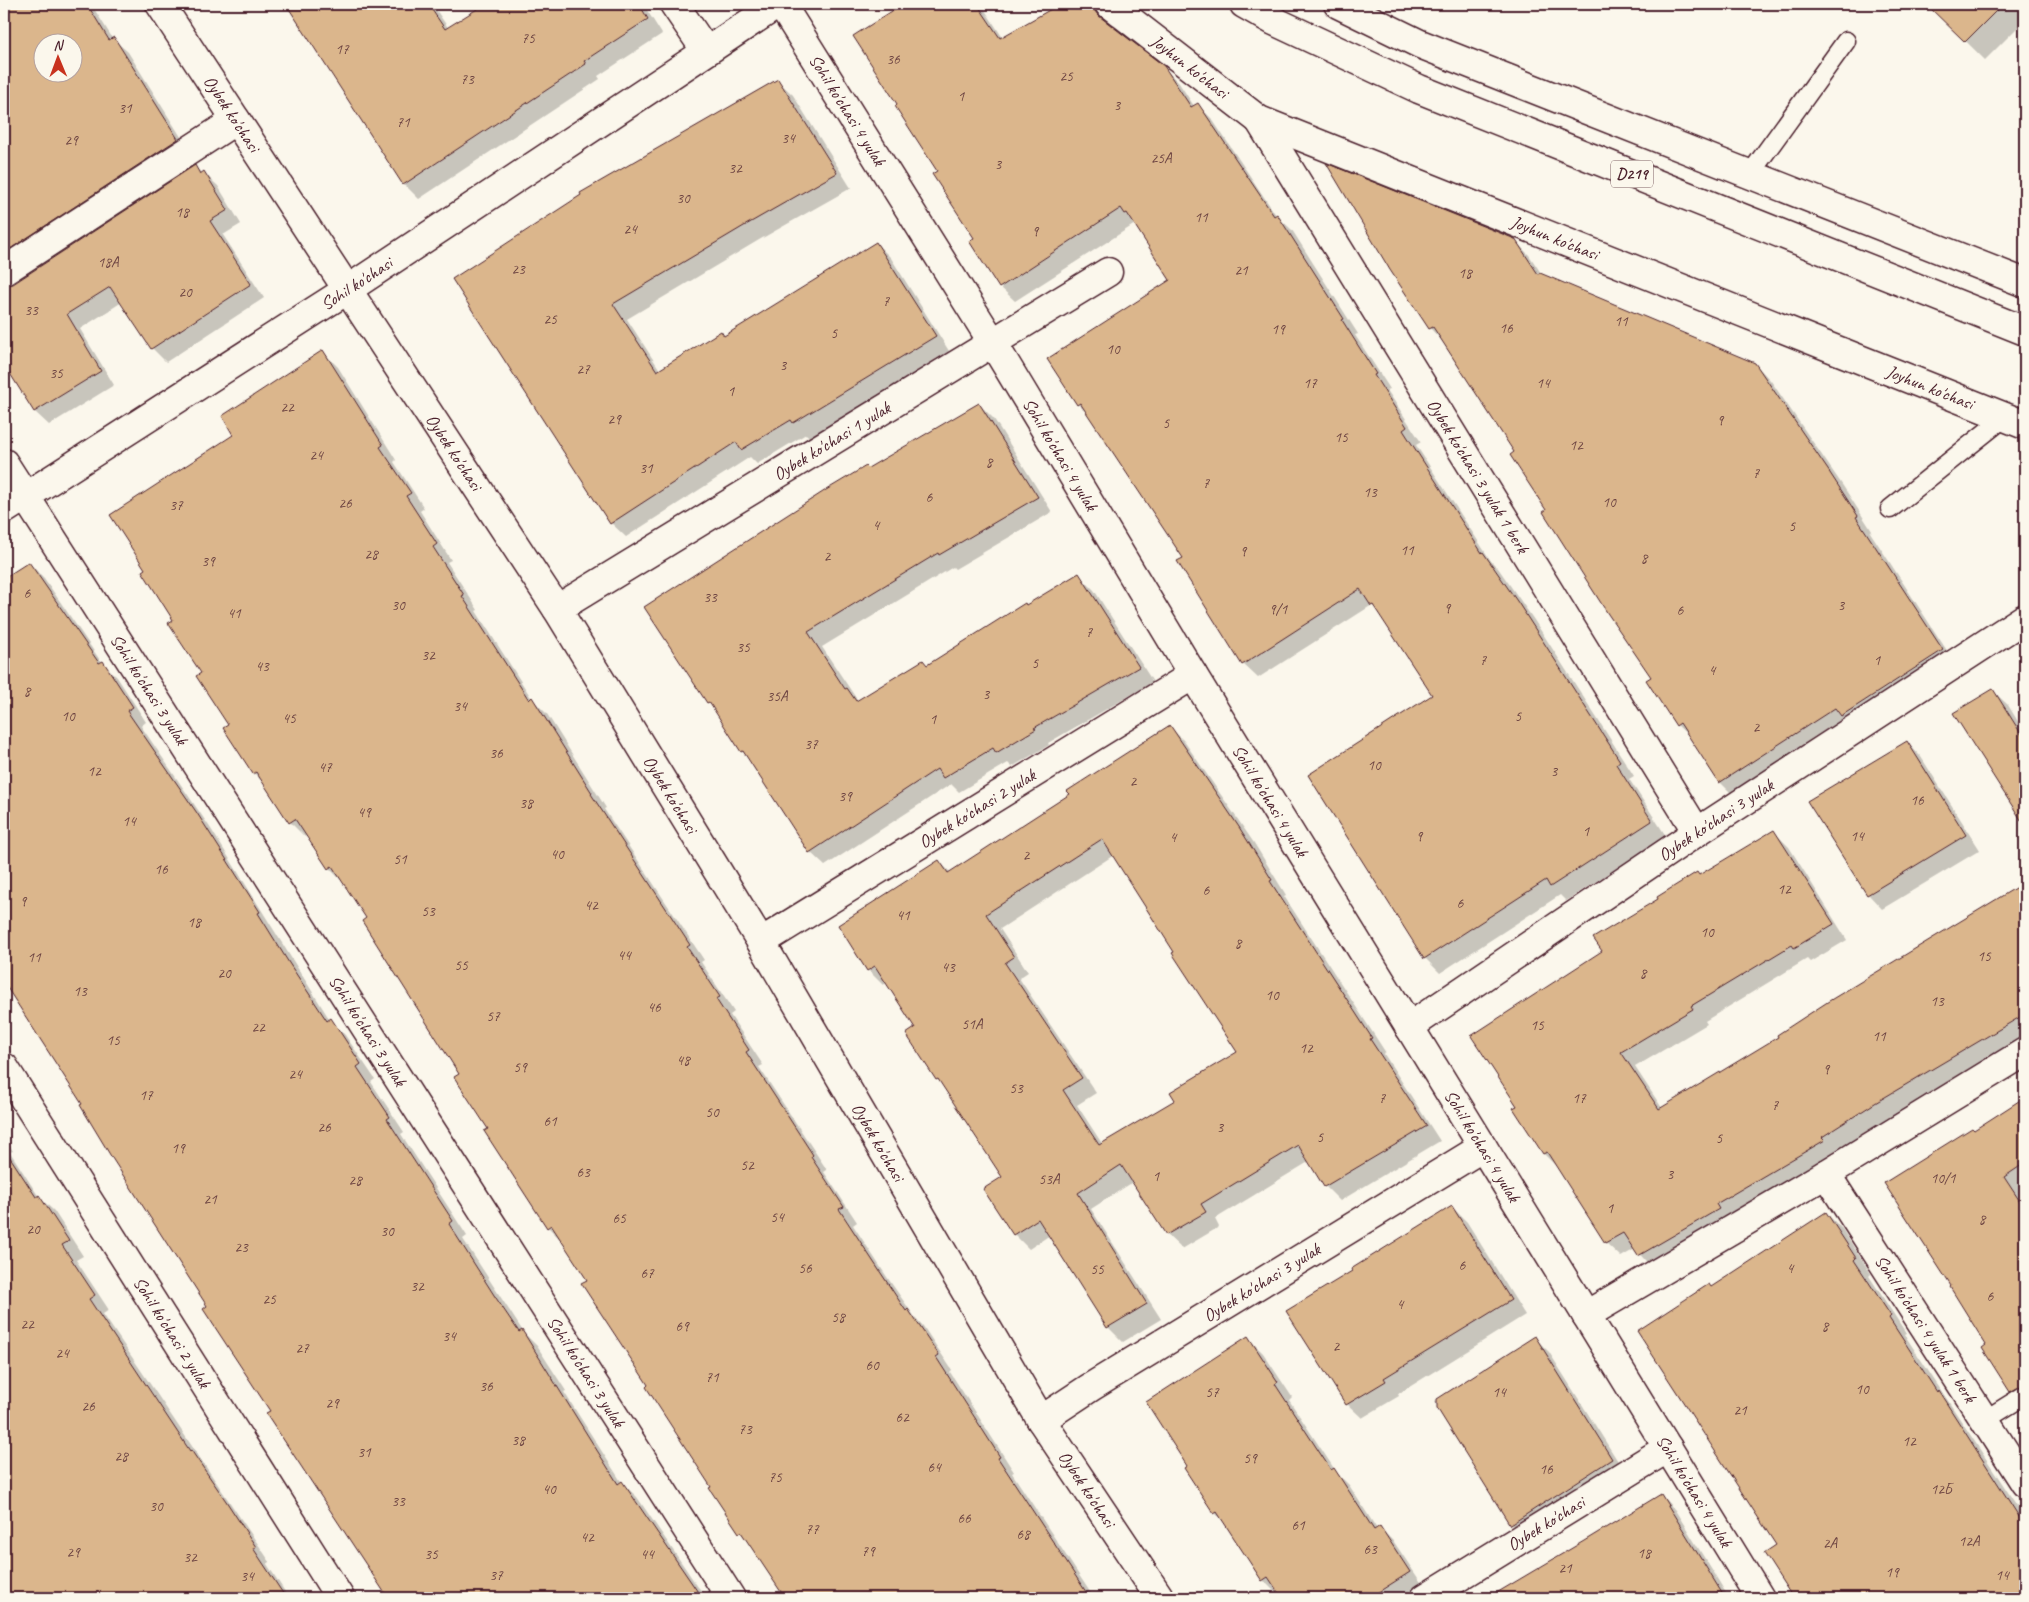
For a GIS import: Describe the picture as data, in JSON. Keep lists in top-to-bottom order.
{
  "streets": {
    "street": [
      "Joyhun ko'chasi",
      "Sohil ko'chasi 4 yulak",
      "Oybek ko'chasi",
      "D219",
      "Sohil ko'chasi",
      "Oybek ko'chasi 1 yulak",
      "Oybek ko'chasi 3 yulak 1 berk",
      "Sohil ko'chasi 3 yulak",
      "Oybek ko'chasi 2 yulak",
      "Oybek ko'chasi 3 yulak",
      "Sohil ko'chasi 4 yulak 1 berk",
      "Sohil ko'chasi 2 yulak"
    ]
  },
  "crossings": [
    ["Joyhun ko'chasi", "Oybek ko'chasi 3 yulak 1 berk"],
    ["Sohil ko'chasi 4 yulak", "Oybek ko'chasi"],
    ["Sohil ko'chasi 4 yulak", "Sohil ko'chasi"],
    ["Sohil ko'chasi 4 yulak", "Oybek ko'chasi 1 yulak"],
    ["Sohil ko'chasi 4 yulak", "Oybek ko'chasi 2 yulak"],
    ["Sohil ko'chasi 4 yulak", "Oybek ko'chasi 3 yulak"],
    ["Oybek ko'chasi", "Sohil ko'chasi"],
    ["Oybek ko'chasi", "Oybek ko'chasi 1 yulak"],
    ["Oybek ko'chasi", "Oybek ko'chasi 2 yulak"],
    ["Oybek ko'chasi", "Oybek ko'chasi 3 yulak"],
    ["Sohil ko'chasi", "Sohil ko'chasi 3 yulak"],
    ["Oybek ko'chasi 3 yulak 1 berk", "Oybek ko'chasi 3 yulak"]
  ],
  "house_numbers": [
    "75",
    "17",
    "36",
    "25",
    "73",
    "1",
    "3",
    "31",
    "71",
    "34",
    "29",
    "25A",
    "3",
    "32",
    "30",
    "18",
    "11",
    "24",
    "9",
    "18A",
    "23",
    "21",
    "18",
    "20",
    "7",
    "33",
    "25",
    "11",
    "16",
    "19",
    "5",
    "10",
    "3",
    "27",
    "35",
    "17",
    "14",
    "1",
    "22",
    "29",
    "9",
    "5",
    "15",
    "12",
    "24",
    "8",
    "31",
    "7",
    "7",
    "13",
    "6",
    "10",
    "26",
    "37",
    "4",
    "5",
    "11",
    "9",
    "28",
    "2",
    "8",
    "39",
    "6",
    "33",
    "30",
    "3",
    "9",
    "9/1",
    "6",
    "41",
    "7",
    "35",
    "32",
    "7",
    "1",
    "5",
    "43",
    "4",
    "8",
    "3",
    "35A",
    "34",
    "10",
    "5",
    "45",
    "1",
    "2",
    "37",
    "36",
    "10",
    "47",
    "12",
    "3",
    "2",
    "39",
    "16",
    "38",
    "49",
    "14",
    "1",
    "9",
    "14",
    "4",
    "40",
    "2",
    "51",
    "16",
    "12",
    "6",
    "9",
    "6",
    "42",
    "53",
    "41",
    "18",
    "10",
    "8",
    "44",
    "15",
    "11",
    "55",
    "43",
    "20",
    "8",
    "13",
    "10",
    "13",
    "46",
    "57",
    "51A",
    "15",
    "22",
    "11",
    "15",
    "12",
    "48",
    "59",
    "9",
    "24",
    "53",
    "17",
    "7",
    "17",
    "7",
    "50",
    "61",
    "26",
    "3",
    "5",
    "5",
    "19",
    "52",
    "63",
    "3",
    "1",
    "10/1",
    "53A",
    "28",
    "21",
    "1",
    "54",
    "65",
    "8",
    "20",
    "30",
    "23",
    "6",
    "56",
    "4",
    "55",
    "67",
    "32",
    "6",
    "25",
    "4",
    "58",
    "22",
    "69",
    "8",
    "34",
    "2",
    "27",
    "24",
    "60",
    "71",
    "36",
    "10",
    "57",
    "14",
    "29",
    "26",
    "21",
    "62",
    "73",
    "38",
    "12",
    "31",
    "28",
    "59",
    "64",
    "16",
    "75",
    "40",
    "12Б",
    "33",
    "30",
    "66",
    "61",
    "77",
    "68",
    "42",
    "12A",
    "2A",
    "63",
    "79",
    "29",
    "18",
    "35",
    "44",
    "32",
    "21",
    "19",
    "37",
    "14",
    "34"
  ],
  "north": "top"
}
